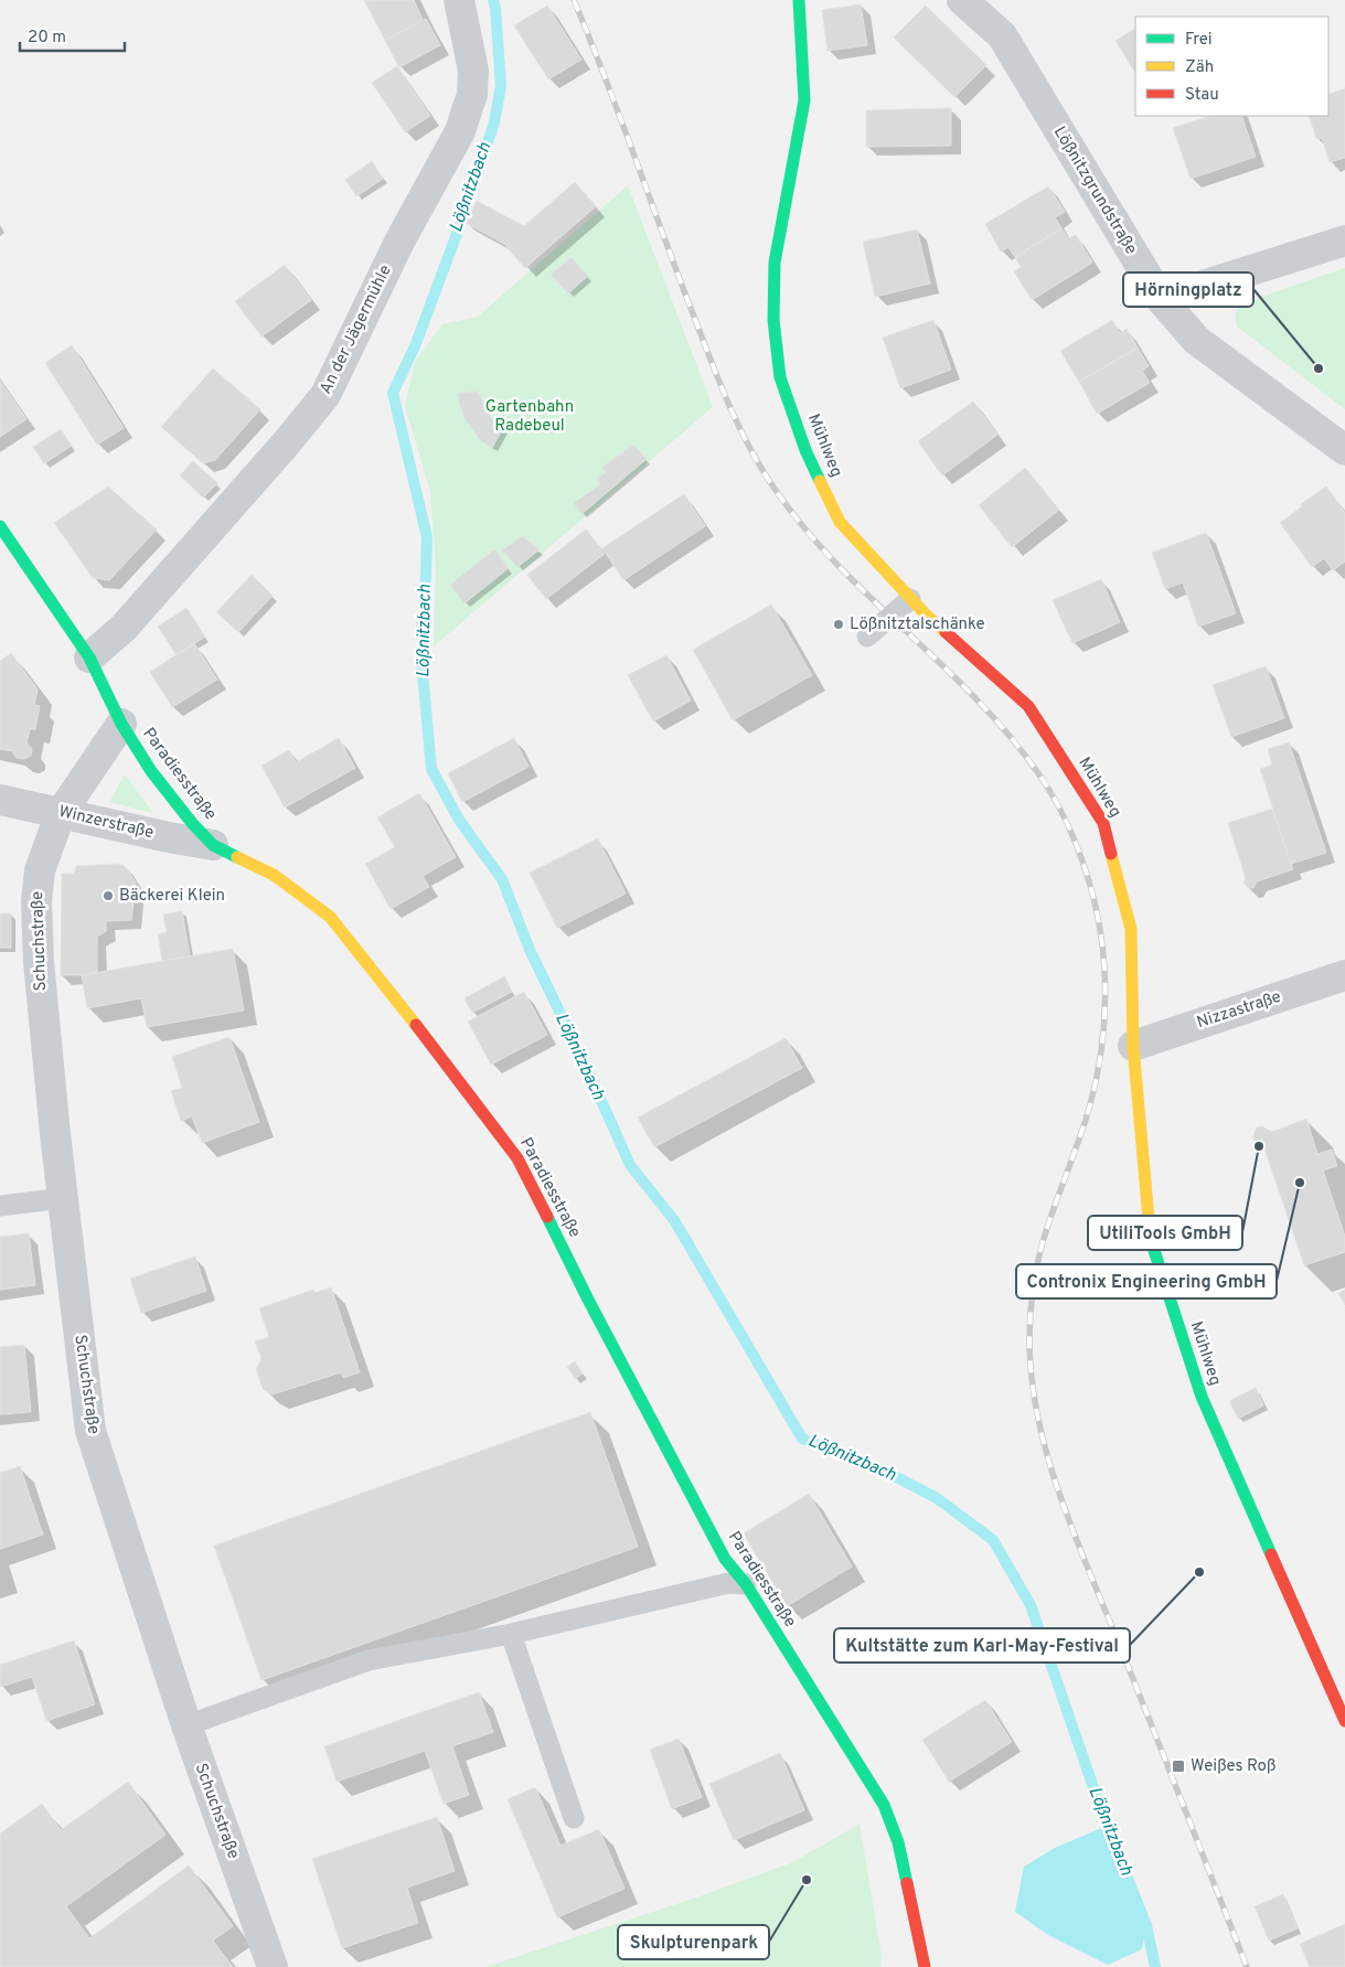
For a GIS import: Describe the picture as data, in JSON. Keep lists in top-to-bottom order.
{
  "streets": {
    "street": [
      "Lößnitzgrundstraße",
      "An der Jägermühle",
      "Mühlweg",
      "Paradiesstraße",
      "Winzerstraße",
      "Schuchstraße",
      "Nizzastraße"
    ]
  },
  "crossings": [
    ["An der Jägermühle", "Paradiesstraße"],
    ["Mühlweg", "Nizzastraße"],
    ["Paradiesstraße", "Winzerstraße"],
    ["Winzerstraße", "Schuchstraße"]
  ],
  "water": ["Lößnitzbach"],
  "parks": ["Gartenbahn Radebeul"],
  "places": {
    "other": [
      "Hörningplatz",
      "Lößnitztalschänke",
      "Bäckerei Klein",
      "UtiliTools GmbH",
      "Contronix Engineering GmbH",
      "Kultstätte zum Karl-May-Festival",
      "Skulpturenpark"
    ],
    "transit": ["Weißes Roß"]
  },
  "legend": ["Frei", "Zäh", "Stau"],
  "scale_bar": "20 m"
}
